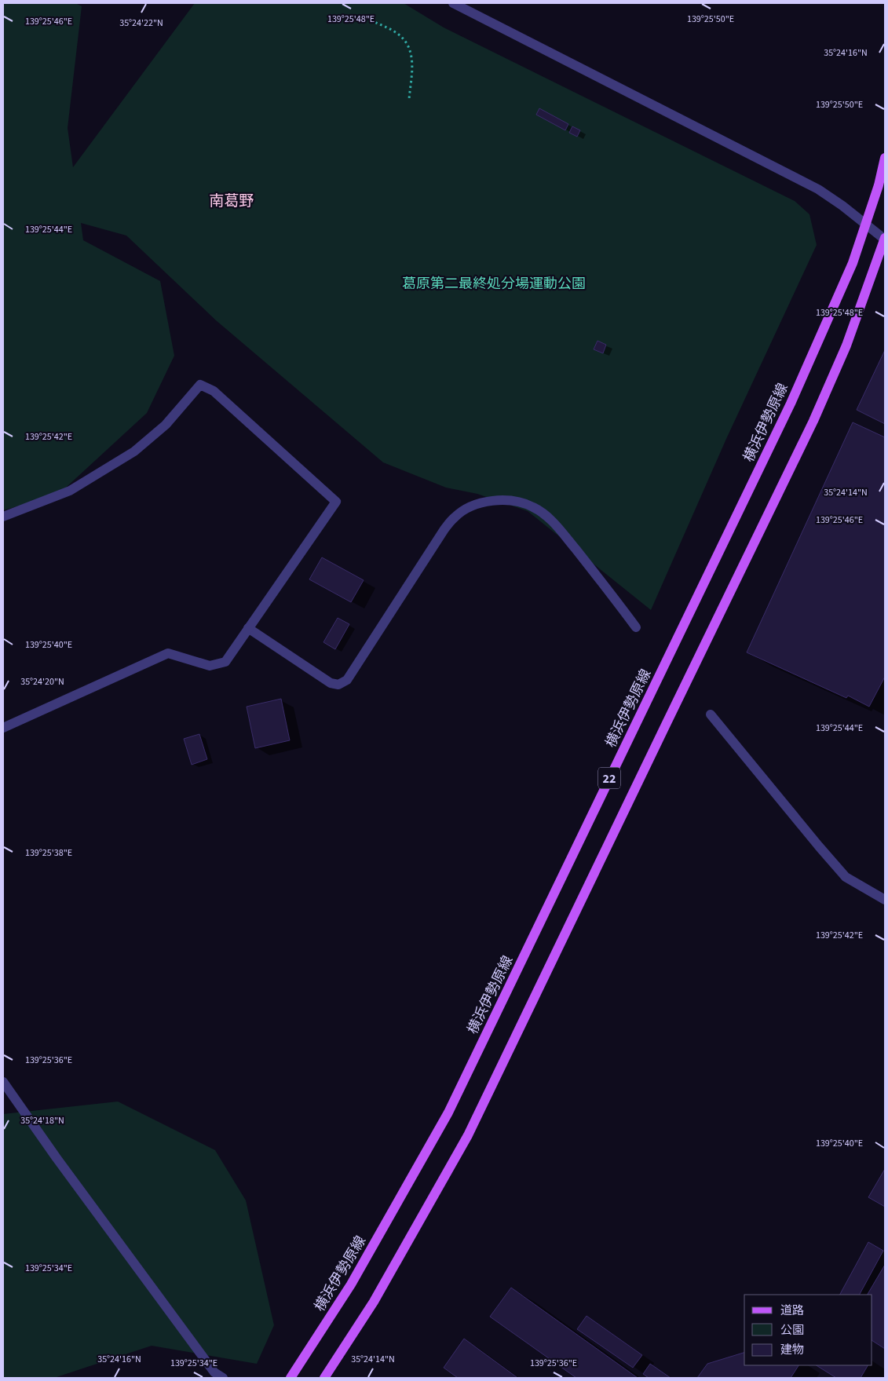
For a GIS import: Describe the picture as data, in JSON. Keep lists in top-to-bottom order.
{
  "streets": {
    "main road": ["横浜伊勢原線", "22"]
  },
  "districts": ["南葛野"],
  "parks": ["葛原第二最終処分場運動公園"],
  "legend": ["道路", "公園", "建物"],
  "coordinates": [
    "139°25'48\"E",
    "139°25'50\"E",
    "139°25'46\"E",
    "35°24'22\"N",
    "35°24'16\"N",
    "139°25'44\"E",
    "139°25'42\"E",
    "35°24'14\"N",
    "139°25'40\"E",
    "35°24'20\"N",
    "139°25'38\"E",
    "139°25'36\"E",
    "35°24'18\"N",
    "139°25'34\"E"
  ]
}
